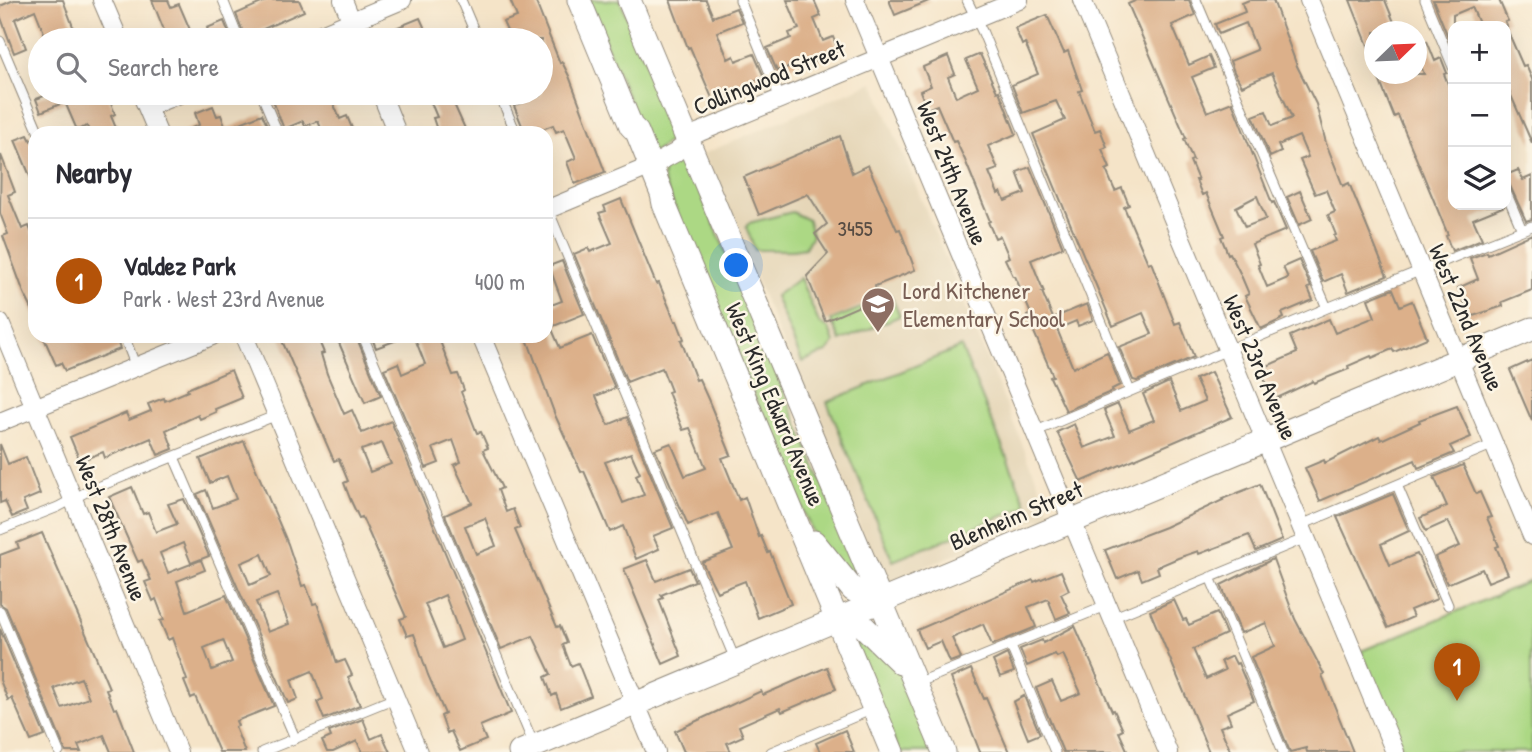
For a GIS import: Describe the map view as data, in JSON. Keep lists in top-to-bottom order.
{
  "streets": {
    "main road": ["West King Edward Avenue", "Blenheim Street"],
    "street": [
      "Collingwood Street",
      "West 24th Avenue",
      "West 22nd Avenue",
      "West 23rd Avenue",
      "West 28th Avenue"
    ]
  },
  "crossings": [
    ["Collingwood Street", "West 24th Avenue"],
    ["Collingwood Street", "West King Edward Avenue"],
    ["West 24th Avenue", "Blenheim Street"],
    ["West 22nd Avenue", "Blenheim Street"],
    ["West 23rd Avenue", "Blenheim Street"],
    ["West King Edward Avenue", "Blenheim Street"]
  ],
  "places": {
    "school or university": ["Lord Kitchener Elementary School"]
  },
  "house_numbers": ["3455"],
  "north": "top right",
  "page": {
    "map_buttons": ["+", "−"],
    "search": "Search here",
    "heading": "Nearby",
    "list": [
      {
        "mark": "1",
        "name": "Valdez Park",
        "note": "Park · West 23rd Avenue",
        "value": "400 m"
      }
    ],
    "pins": "1"
  }
}
